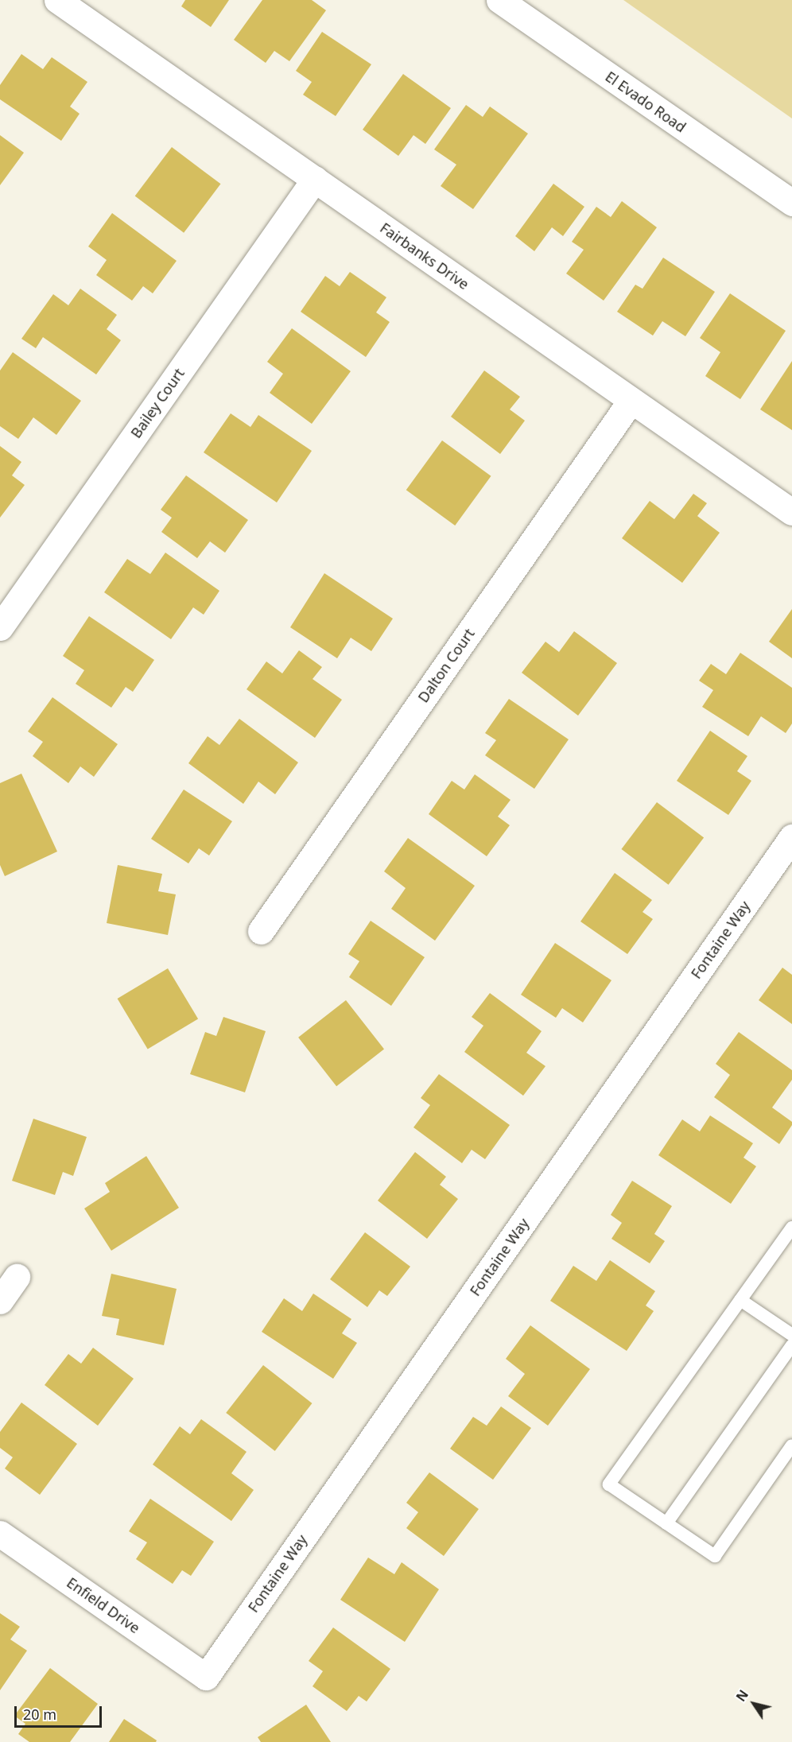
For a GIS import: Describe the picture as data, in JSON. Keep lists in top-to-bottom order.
{
  "streets": {
    "street": [
      "El Evado Road",
      "Fairbanks Drive",
      "Bailey Court",
      "Dalton Court",
      "Fontaine Way",
      "Enfield Drive"
    ]
  },
  "crossings": [
    ["Fairbanks Drive", "Bailey Court"],
    ["Fairbanks Drive", "Dalton Court"],
    ["Fontaine Way", "Enfield Drive"]
  ],
  "scale_bar": "20 m",
  "north": "top left"
}
